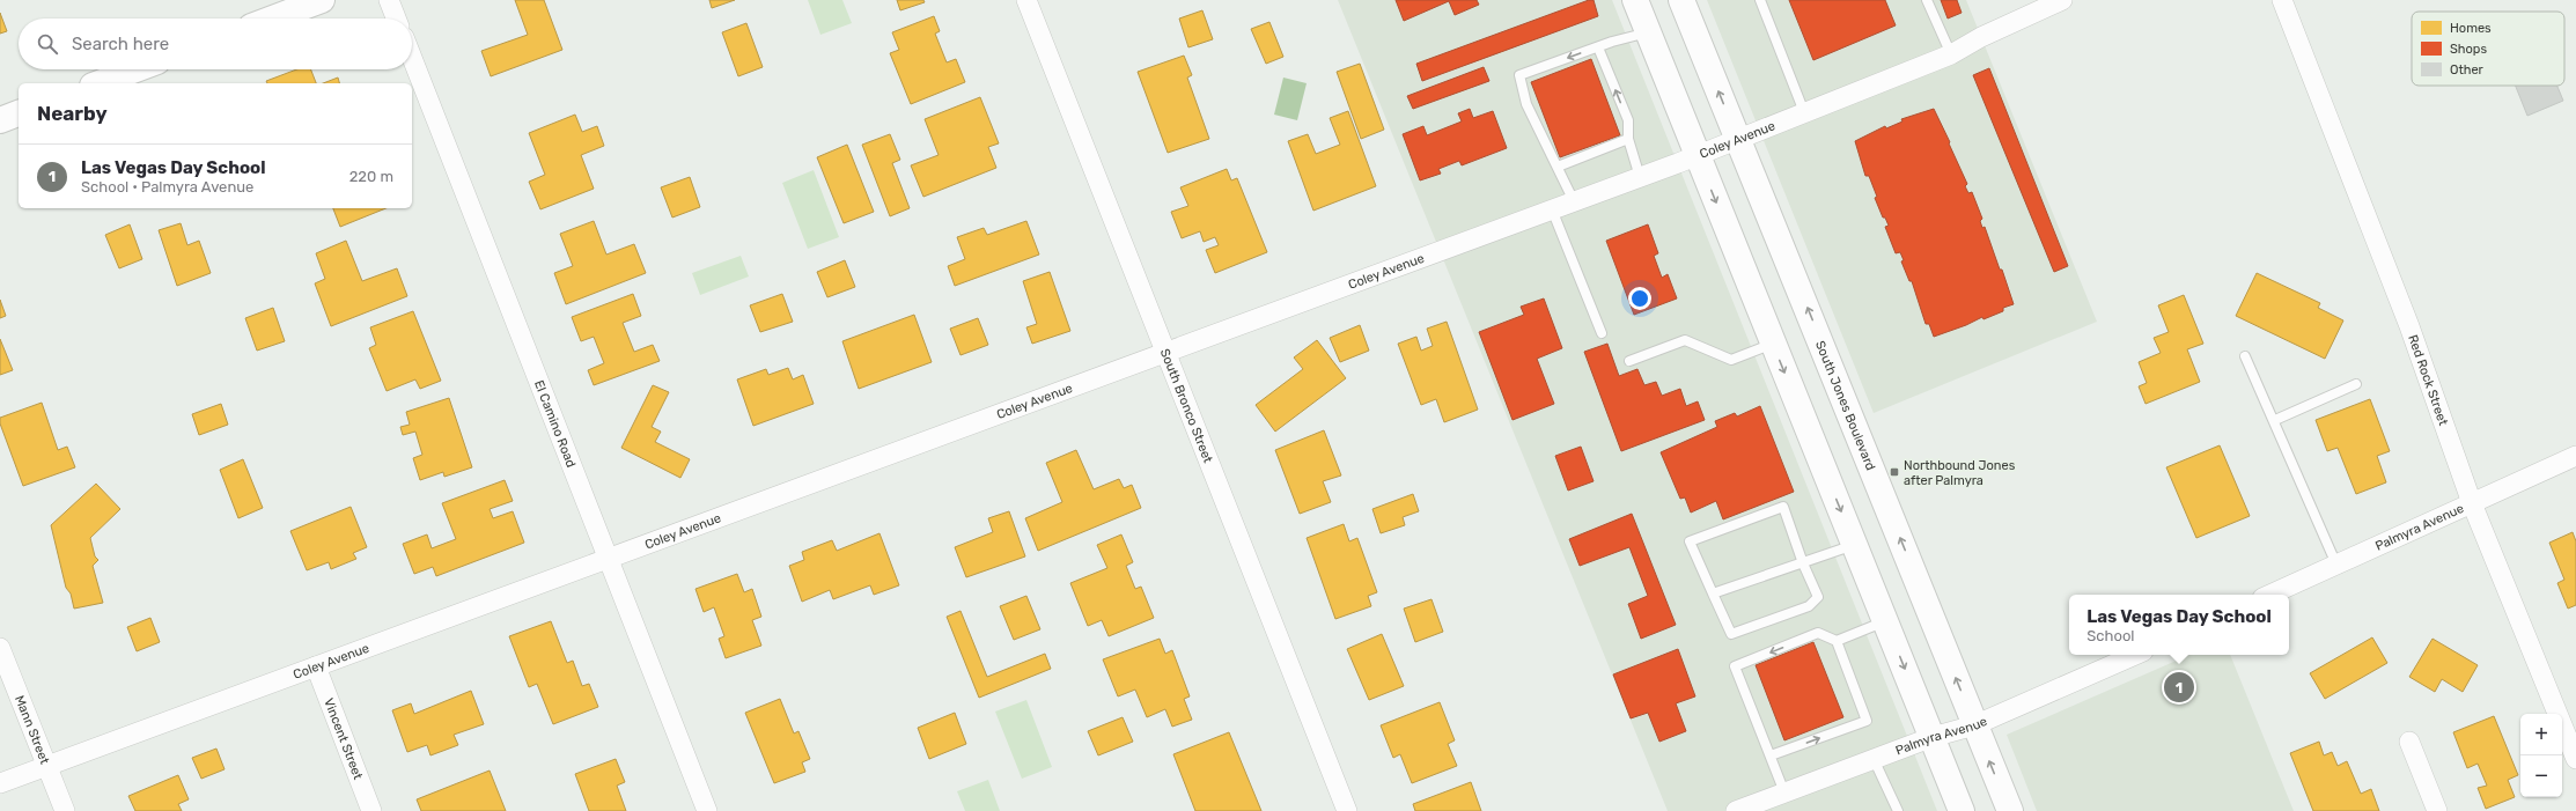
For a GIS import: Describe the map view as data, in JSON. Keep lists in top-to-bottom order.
{
  "streets": {
    "main road": ["South Jones Boulevard"],
    "street": [
      "Coley Avenue",
      "Red Rock Street",
      "South Bronco Street",
      "El Camino Road",
      "Palmyra Avenue",
      "Mann Street",
      "Vincent Street"
    ]
  },
  "crossings": [
    ["Coley Avenue", "South Jones Boulevard"],
    ["Coley Avenue", "South Bronco Street"],
    ["Coley Avenue", "El Camino Road"],
    ["Coley Avenue", "Mann Street"],
    ["Coley Avenue", "Vincent Street"],
    ["Red Rock Street", "Palmyra Avenue"],
    ["South Jones Boulevard", "Palmyra Avenue"]
  ],
  "places": {
    "transit": ["Northbound Jones after Palmyra"]
  },
  "legend": ["Homes", "Shops", "Other"],
  "page": {
    "search": "Search here",
    "heading": "Nearby",
    "list": [
      {
        "mark": "1",
        "name": "Las Vegas Day School",
        "note": "School · Palmyra Avenue",
        "value": "220 m"
      }
    ],
    "popup": ["Las Vegas Day School", "School"],
    "pins": "1",
    "map_buttons": ["+", "−"]
  }
}
